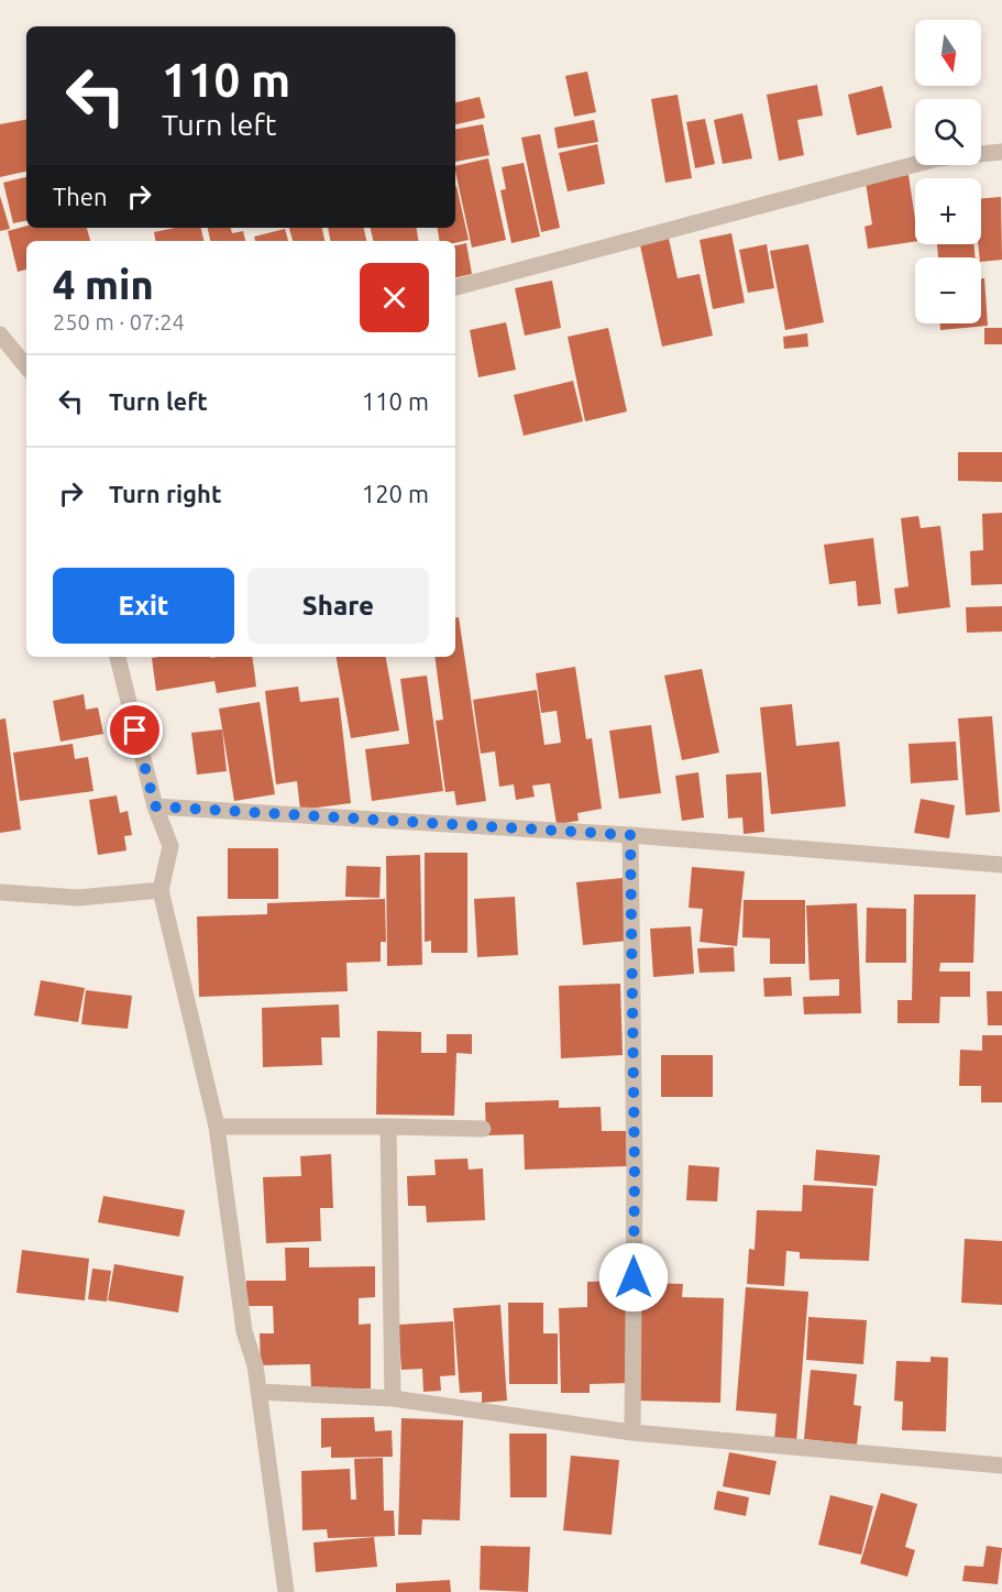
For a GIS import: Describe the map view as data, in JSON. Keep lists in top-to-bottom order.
{
  "north": "bottom",
  "page": {
    "map_buttons": ["+", "−"],
    "turn": ["110 m", "Turn left"],
    "then": "Then",
    "heading": ["4 min", "250 m · 07:24"],
    "list": [
      {
        "name": "Turn left",
        "value": "110 m"
      },
      {
        "name": "Turn right",
        "value": "120 m"
      }
    ],
    "buttons": ["Exit", "Share"]
  }
}
